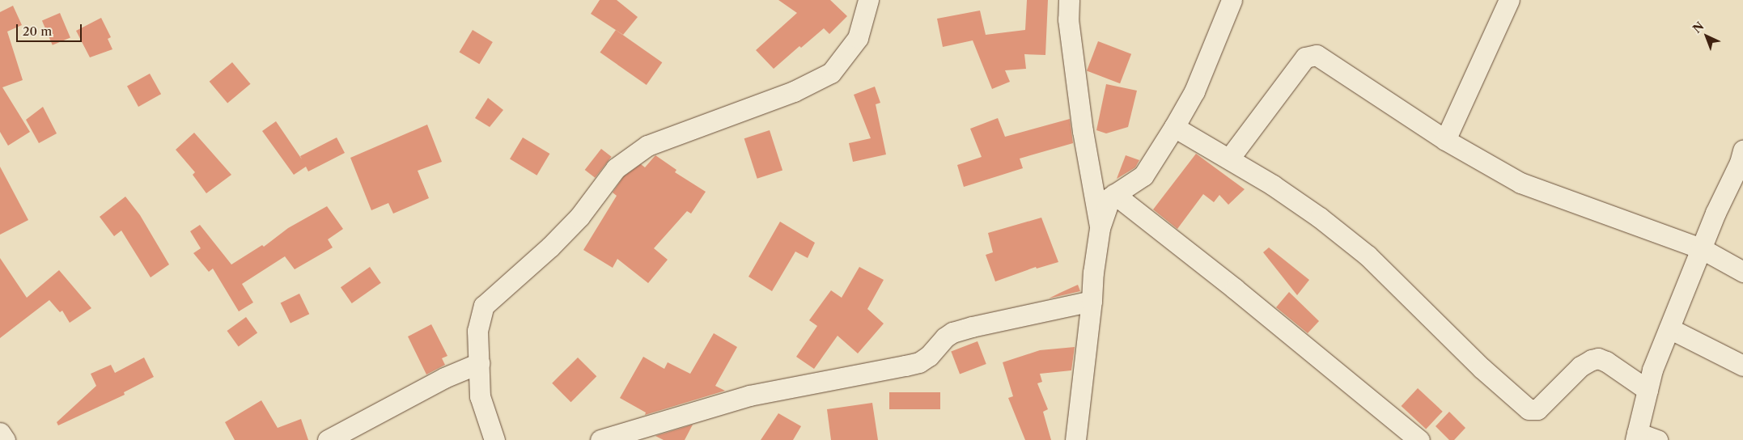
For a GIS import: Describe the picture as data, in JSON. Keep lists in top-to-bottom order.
{
  "scale_bar": "20 m",
  "north": "top left"
}
